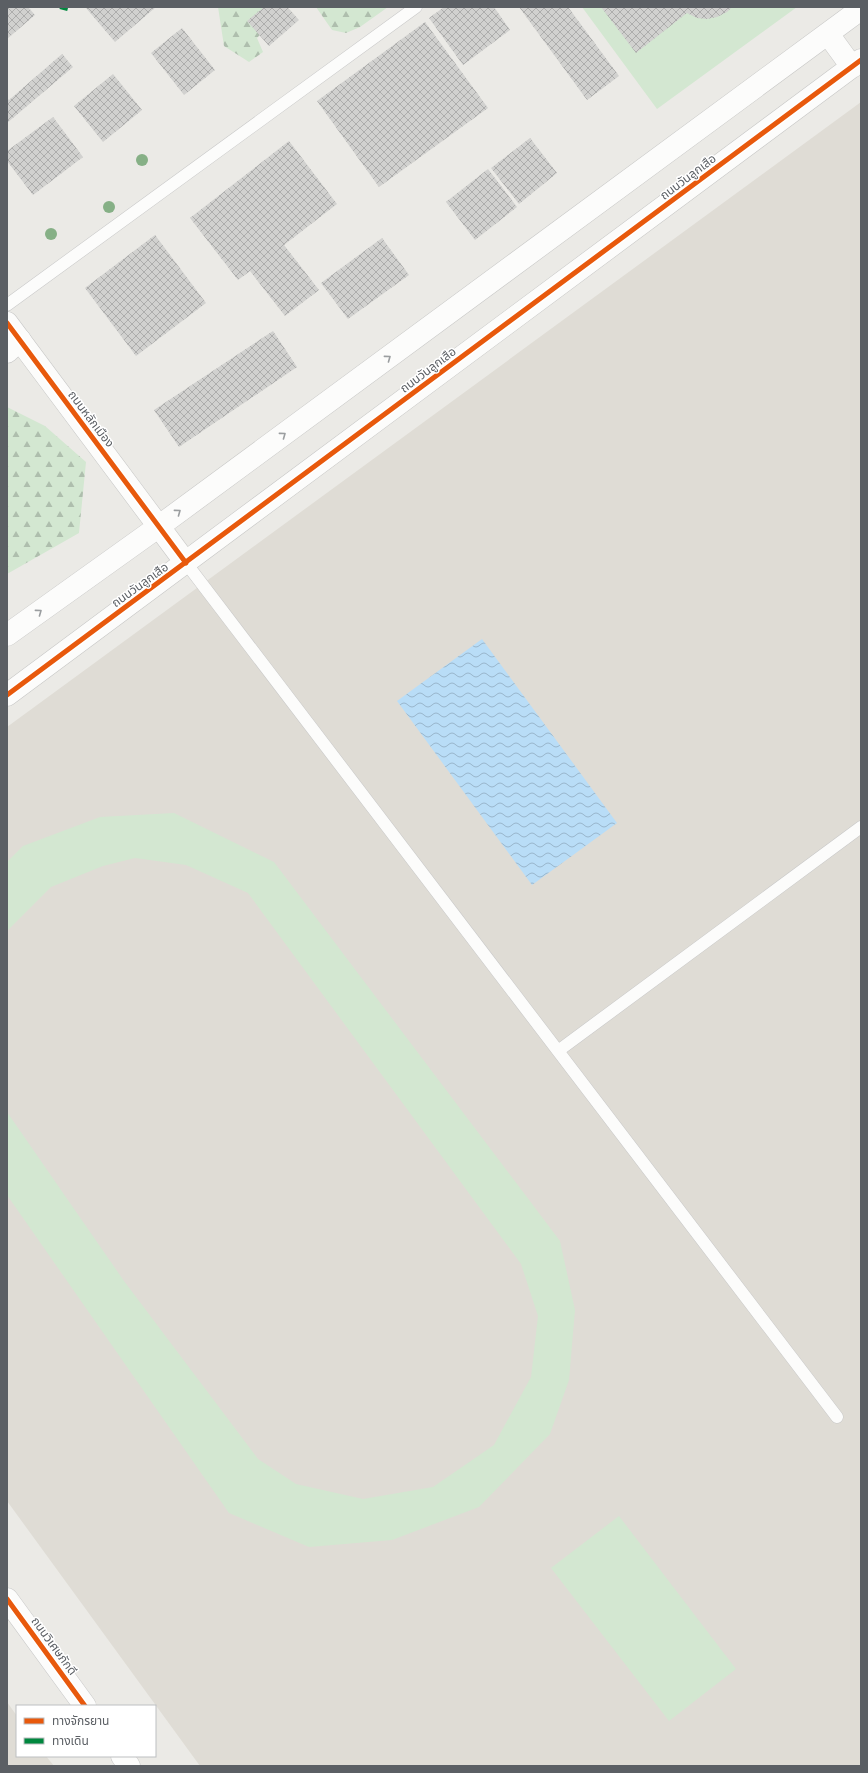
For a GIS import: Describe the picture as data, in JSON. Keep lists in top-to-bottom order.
{
  "streets": {
    "street": ["ถนนวันลูกเสือ", "ถนนหลักเมือง", "ถนนวิเศษภักดี"]
  },
  "crossings": [
    ["ถนนวันลูกเสือ", "ถนนหลักเมือง"]
  ],
  "legend": ["ทางจักรยาน", "ทางเดิน"]
}
